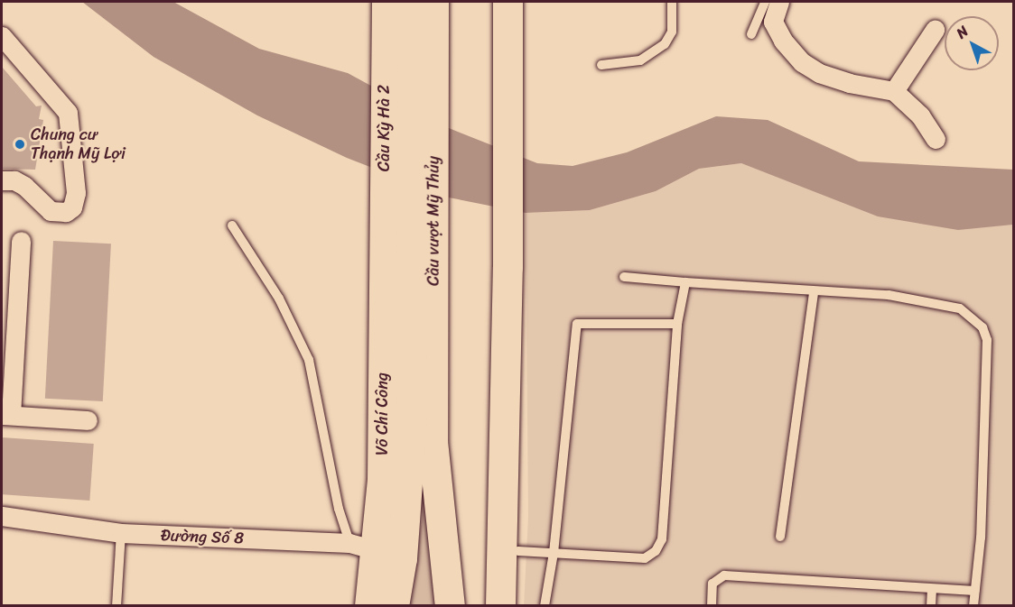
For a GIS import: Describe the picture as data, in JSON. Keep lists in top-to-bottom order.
{
  "streets": {
    "main road": ["Cầu Kỳ Hà 2", "Cầu vượt Mỹ Thủy", "Võ Chí Công"],
    "street": ["Đường Số 8"]
  },
  "crossings": [
    ["Cầu Kỳ Hà 2", "Võ Chí Công"],
    ["Cầu vượt Mỹ Thủy", "Võ Chí Công"],
    ["Võ Chí Công", "Đường Số 8"]
  ],
  "places": ["Chung cư Thạnh Mỹ Lợi"],
  "north": "top left"
}
